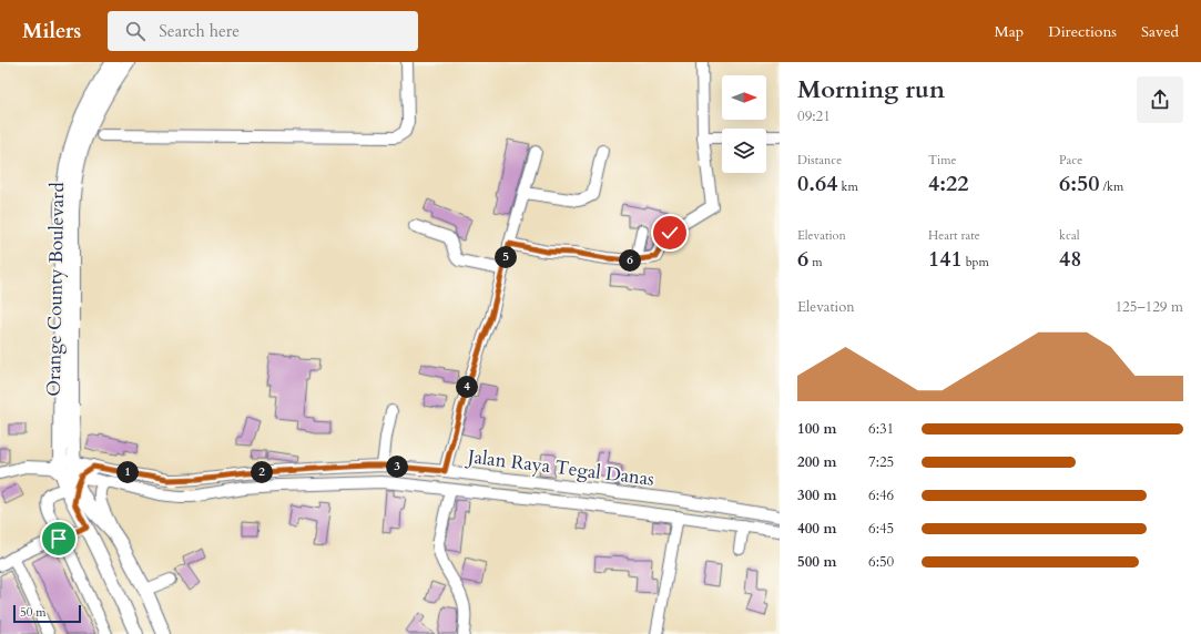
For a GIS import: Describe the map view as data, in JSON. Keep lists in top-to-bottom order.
{
  "streets": {
    "main road": ["Orange County Boulevard"],
    "street": ["Jalan Raya Tegal Danas"]
  },
  "crossings": [
    ["Orange County Boulevard", "Jalan Raya Tegal Danas"]
  ],
  "scale_bar": "50 m",
  "north": "right",
  "page": {
    "header": "Milers",
    "search": "Search here",
    "nav": ["Map", "Directions", "Saved"],
    "heading": ["Morning run", "09:21"],
    "stats": [
      ["Distance", "0.64 km"],
      ["Time", "4:22"],
      ["Pace", "6:50 /km"],
      ["Elevation", "6 m"],
      ["Heart rate", "141 bpm"],
      ["kcal", "48"]
    ],
    "pins": [
      "5",
      "6",
      "4",
      "3",
      "1",
      "2"
    ],
    "chart": ["Elevation", "125–129 m"],
    "list": [
      {
        "name": "100 m",
        "note": "6:31"
      },
      {
        "name": "200 m",
        "note": "7:25"
      },
      {
        "name": "300 m",
        "note": "6:46"
      },
      {
        "name": "400 m",
        "note": "6:45"
      },
      {
        "name": "500 m",
        "note": "6:50"
      }
    ],
    "scale": "50 m"
  }
}
